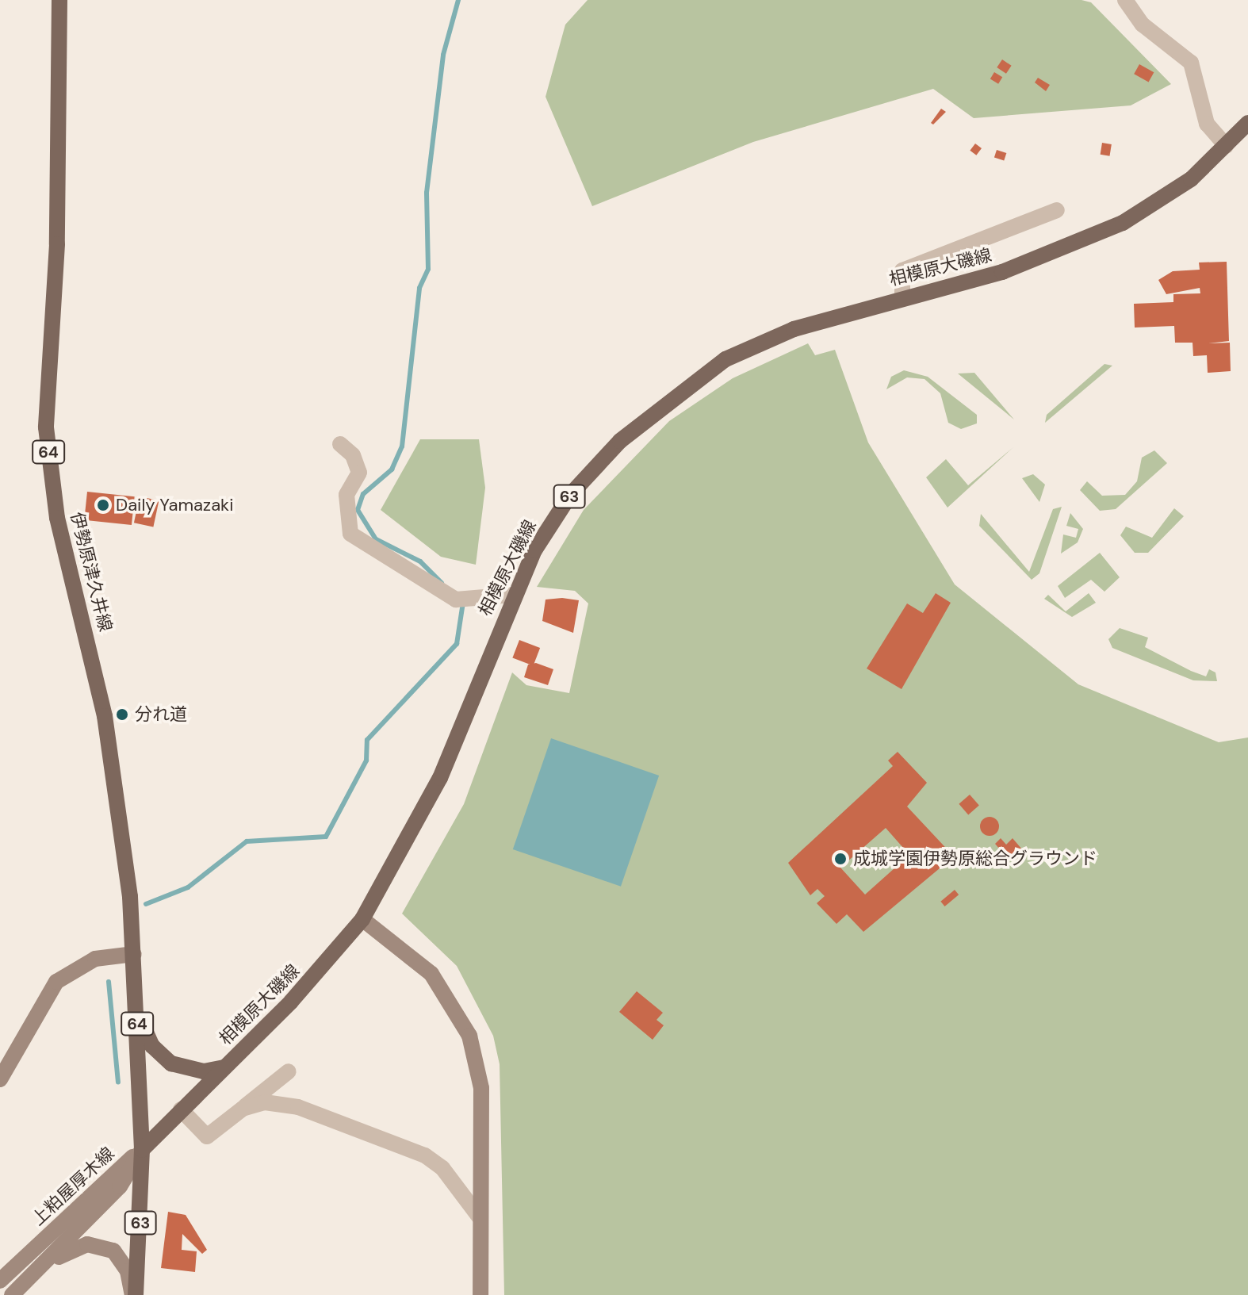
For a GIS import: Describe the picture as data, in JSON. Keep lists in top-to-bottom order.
{
  "streets": {
    "main road": [
      "相模原大磯線",
      "64",
      "63",
      "伊勢原津久井線"
    ],
    "street": ["上粕屋厚木線"]
  },
  "crossings": [
    ["相模原大磯線", "63"],
    ["相模原大磯線", "伊勢原津久井線"],
    ["相模原大磯線", "上粕屋厚木線"],
    ["63", "伊勢原津久井線"],
    ["63", "上粕屋厚木線"],
    ["伊勢原津久井線", "上粕屋厚木線"]
  ],
  "places": ["Daily Yamazaki", "分れ道", "成城学園伊勢原総合グラウンド"]
}
